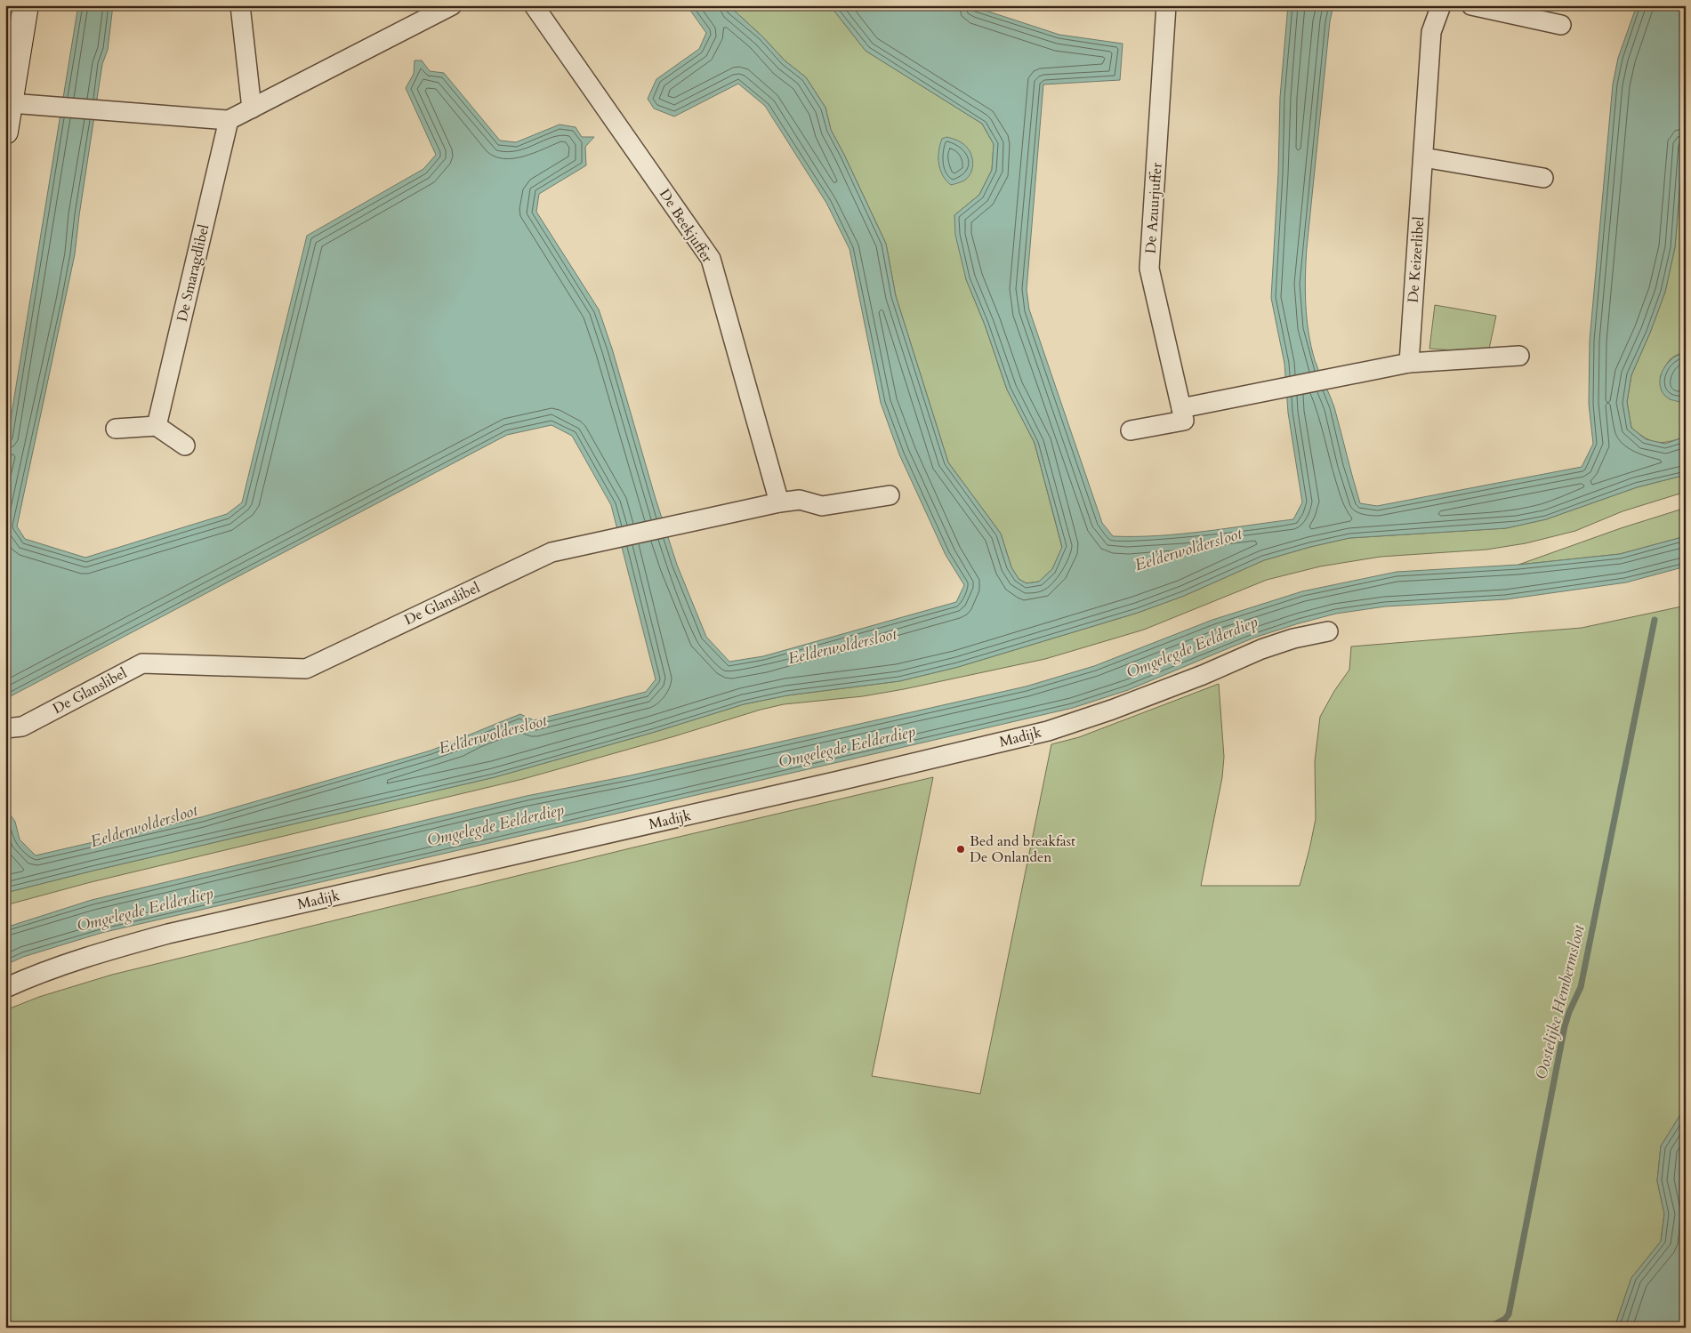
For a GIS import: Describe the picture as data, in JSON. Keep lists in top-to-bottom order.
{
  "streets": {
    "street": [
      "De Azuurjuffer",
      "De Beekjuffer",
      "De Keizerlibel",
      "De Smaragdlibel",
      "De Glanslibel",
      "Madijk"
    ]
  },
  "crossings": [
    ["De Beekjuffer", "De Glanslibel"]
  ],
  "water": ["Eelderwoldersloot", "Omgelegde Eelderdiep", "Oostelijke Hembermsloot"],
  "places": ["Bed and breakfast De Onlanden"]
}
